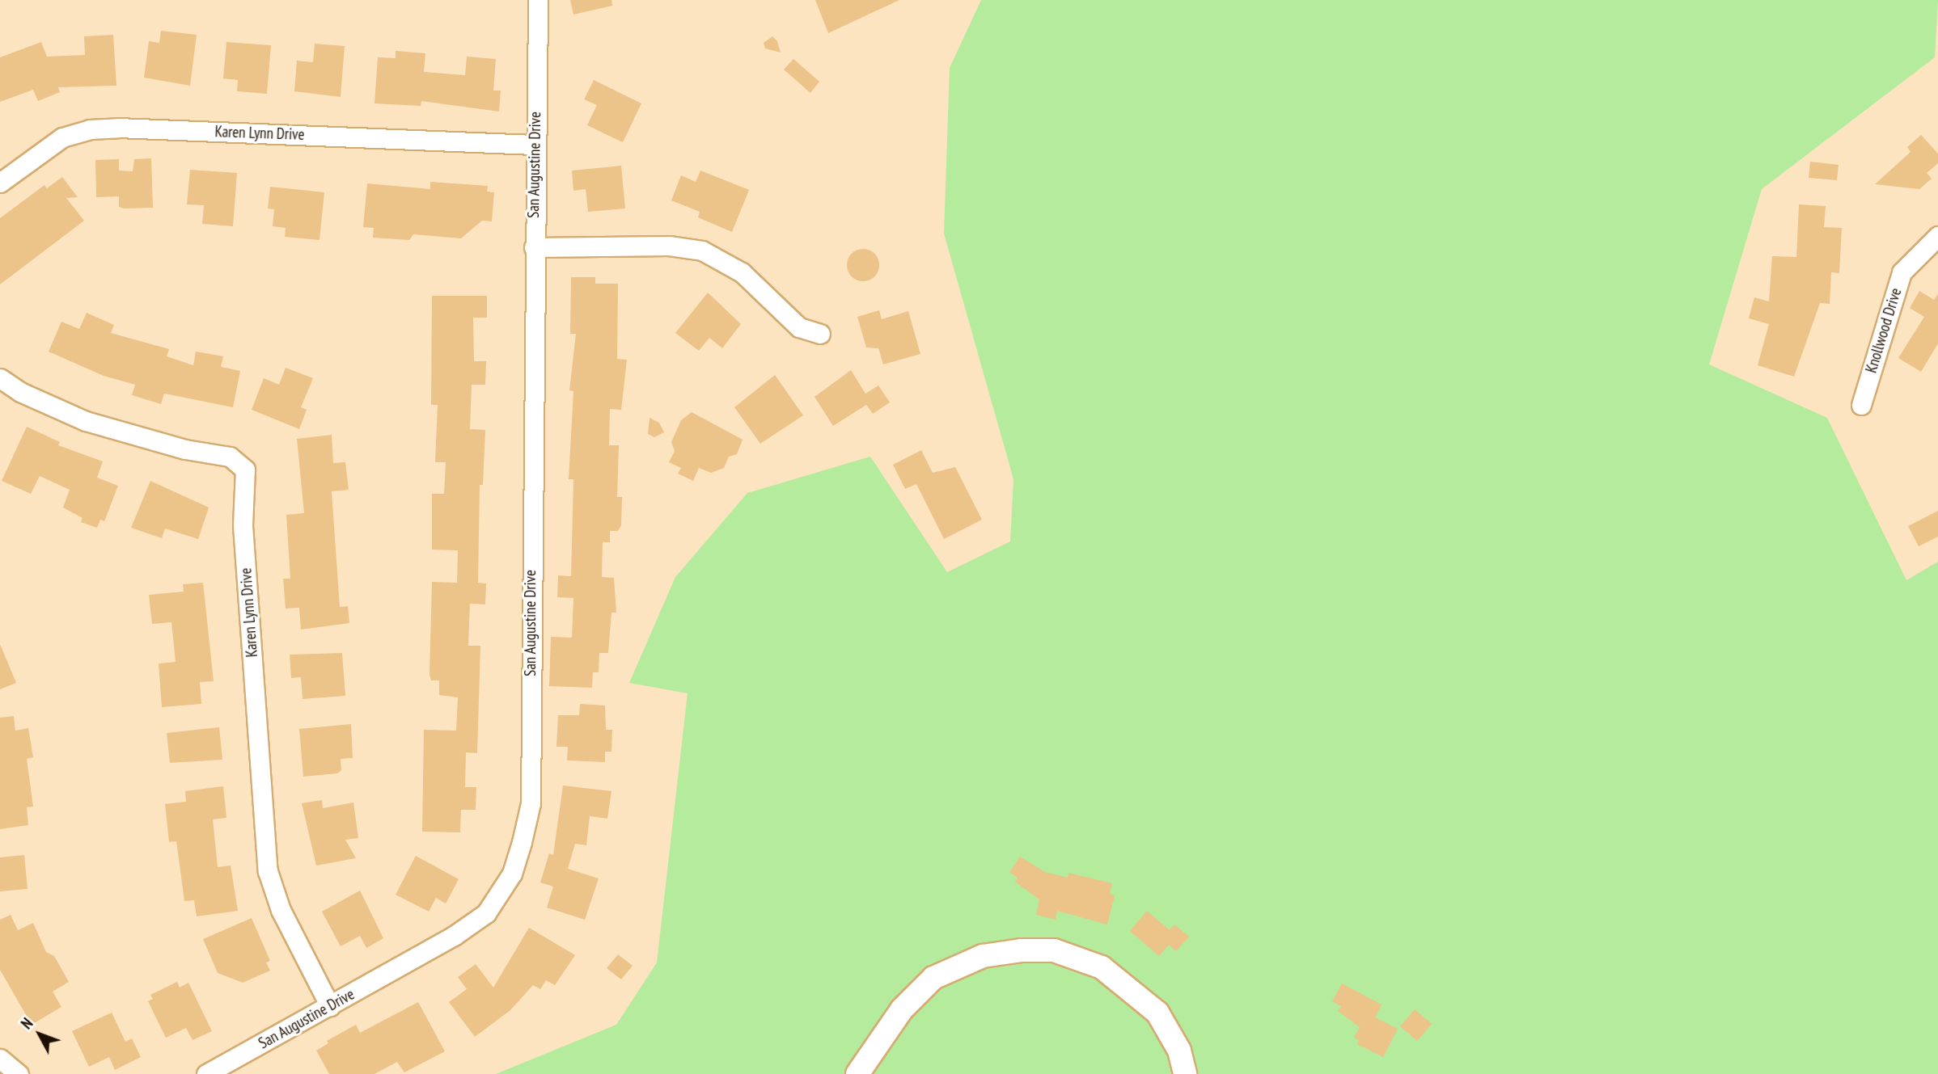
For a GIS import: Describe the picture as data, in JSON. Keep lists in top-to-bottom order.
{
  "streets": {
    "street": ["Karen Lynn Drive", "San Augustine Drive", "Knollwood Drive"]
  },
  "crossings": [
    ["Karen Lynn Drive", "San Augustine Drive"]
  ],
  "north": "top left"
}
